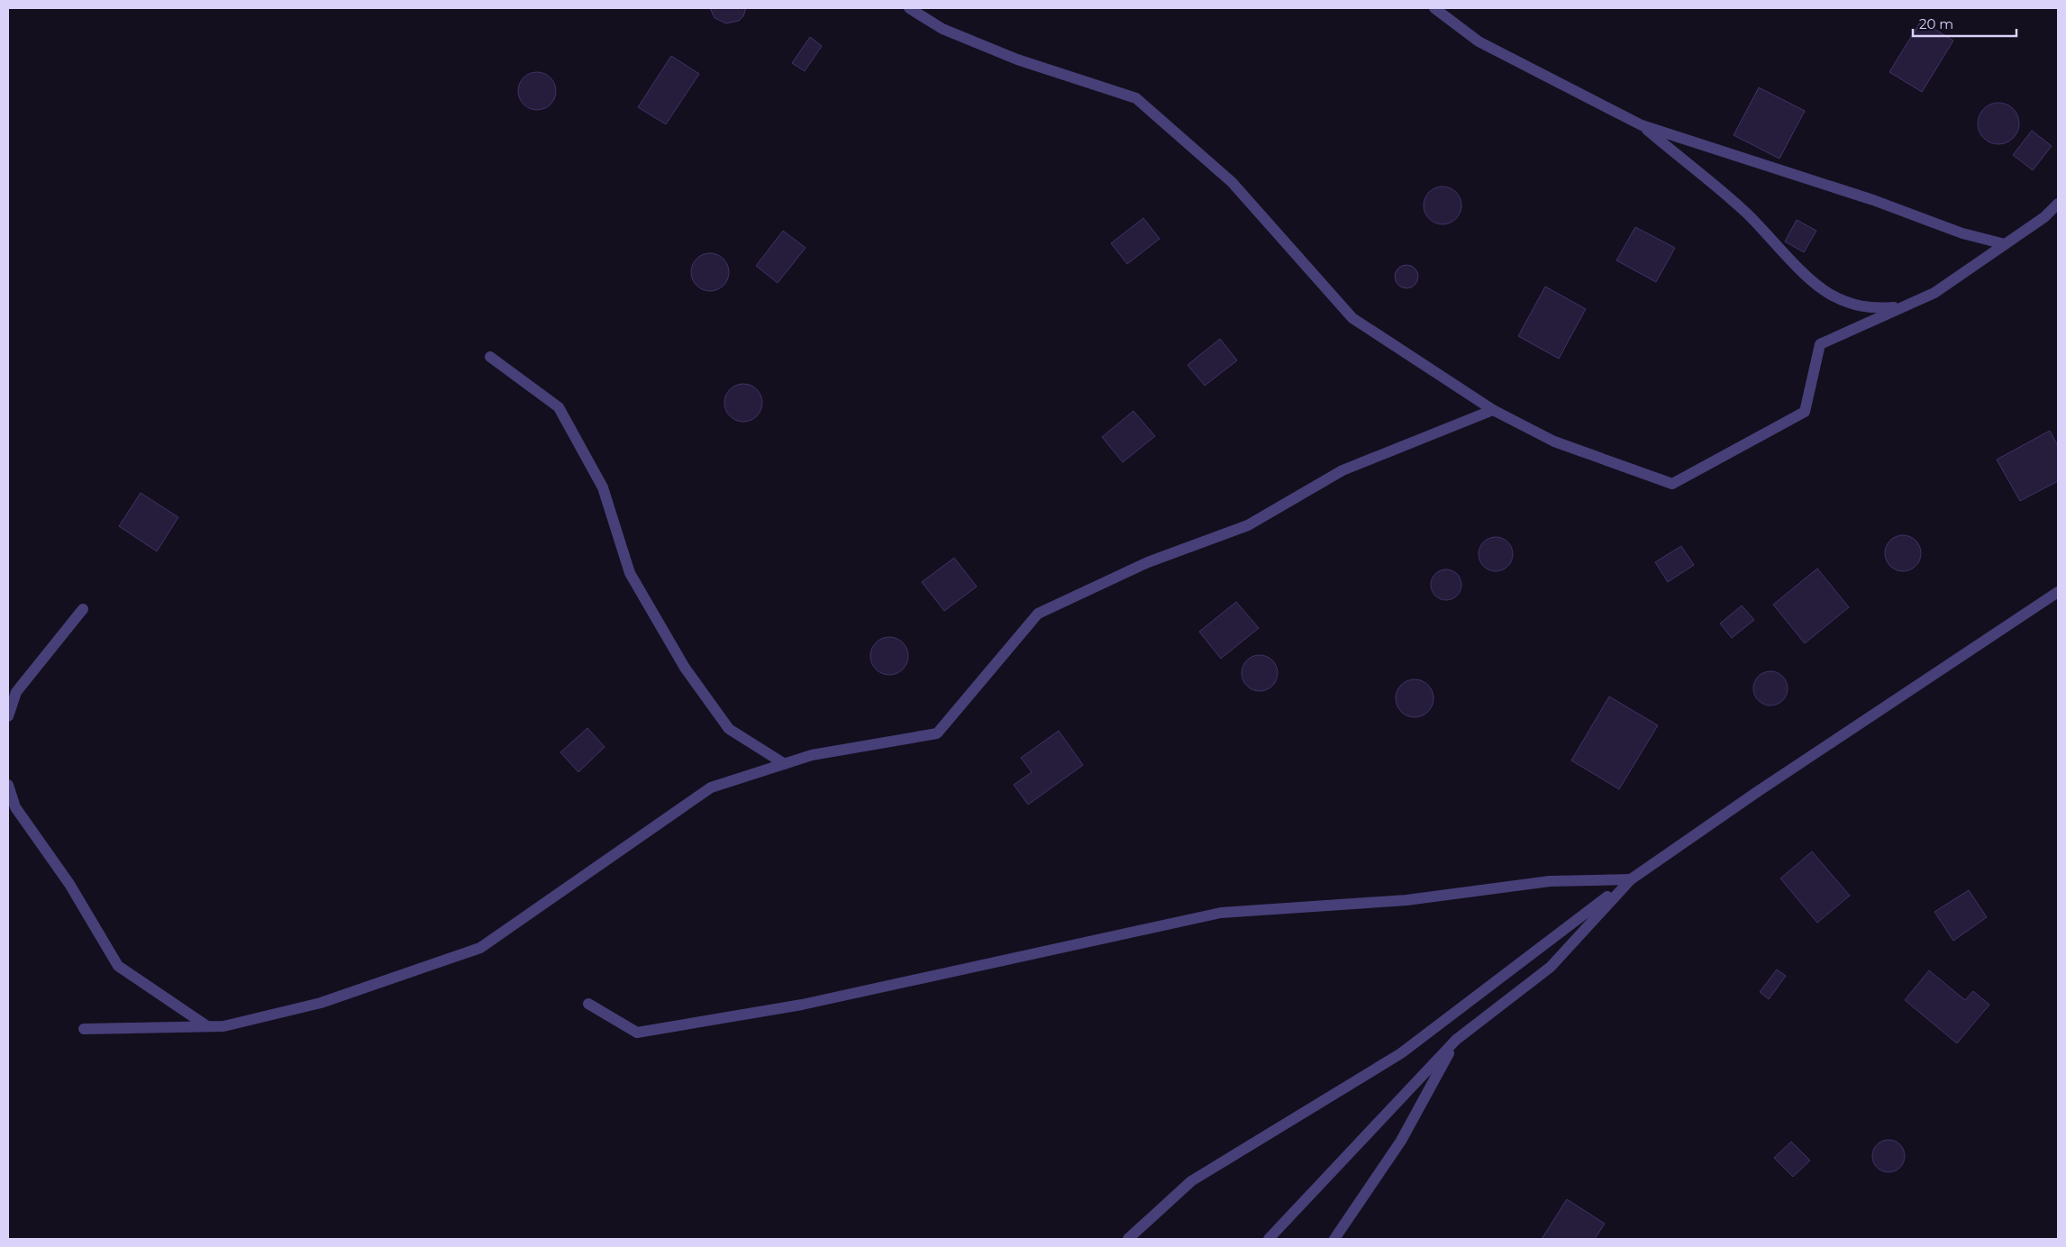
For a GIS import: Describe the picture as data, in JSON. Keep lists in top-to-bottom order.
{
  "scale_bar": "20 m"
}
